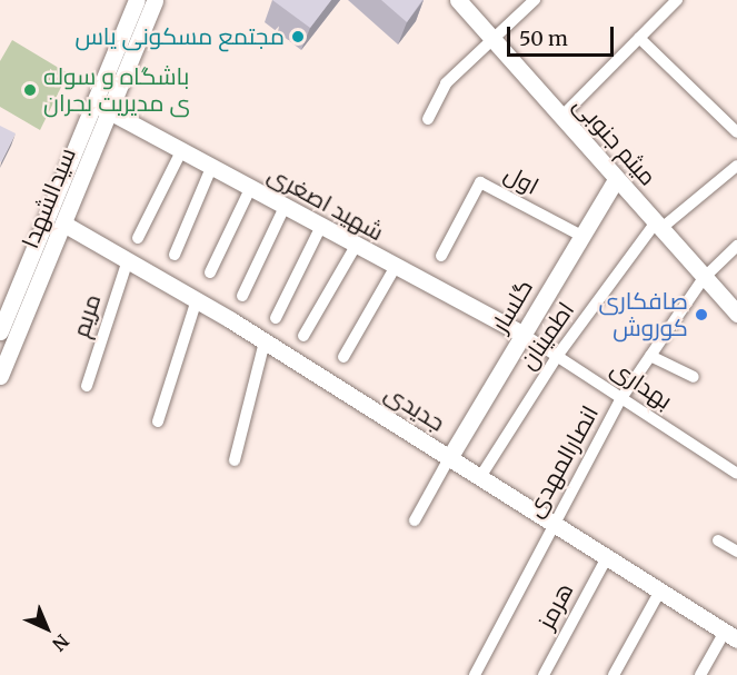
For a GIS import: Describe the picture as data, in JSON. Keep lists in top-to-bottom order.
{
  "streets": {
    "street": [
      "میثم جنوبی",
      "اول",
      "سیدالشهدا",
      "شهید اصغری",
      "گلسار",
      "مریم",
      "اطمینان",
      "بهداری",
      "جدیدی",
      "انصارالمهدی",
      "هرمز"
    ]
  },
  "crossings": [
    ["میثم جنوبی", "گلسار"],
    ["میثم جنوبی", "اطمینان"],
    ["میثم جنوبی", "انصارالمهدی"],
    ["اول", "گلسار"],
    ["سیدالشهدا", "شهید اصغری"],
    ["سیدالشهدا", "جدیدی"],
    ["شهید اصغری", "گلسار"],
    ["شهید اصغری", "بهداری"],
    ["گلسار", "بهداری"],
    ["گلسار", "جدیدی"],
    ["مریم", "جدیدی"],
    ["اطمینان", "بهداری"],
    ["اطمینان", "جدیدی"],
    ["بهداری", "انصارالمهدی"],
    ["جدیدی", "انصارالمهدی"],
    ["جدیدی", "هرمز"]
  ],
  "places": ["مجتمع مسکونی یاس", "باشگاه و سوله ی مدیریت بحران", "صافکاری کوروش"],
  "scale_bar": "50 m",
  "north": "bottom right"
}
